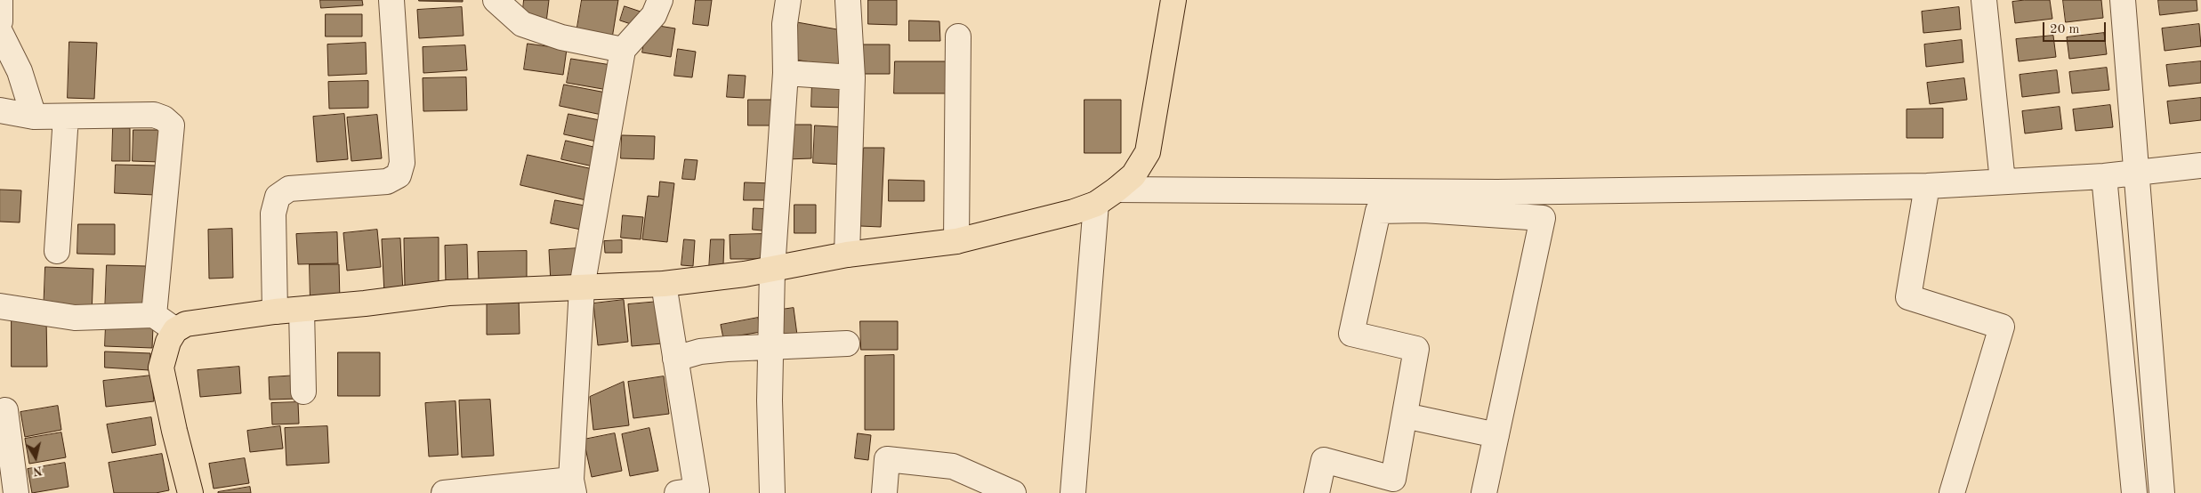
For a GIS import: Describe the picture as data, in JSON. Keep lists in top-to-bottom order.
{
  "scale_bar": "20 m",
  "north": "bottom"
}
